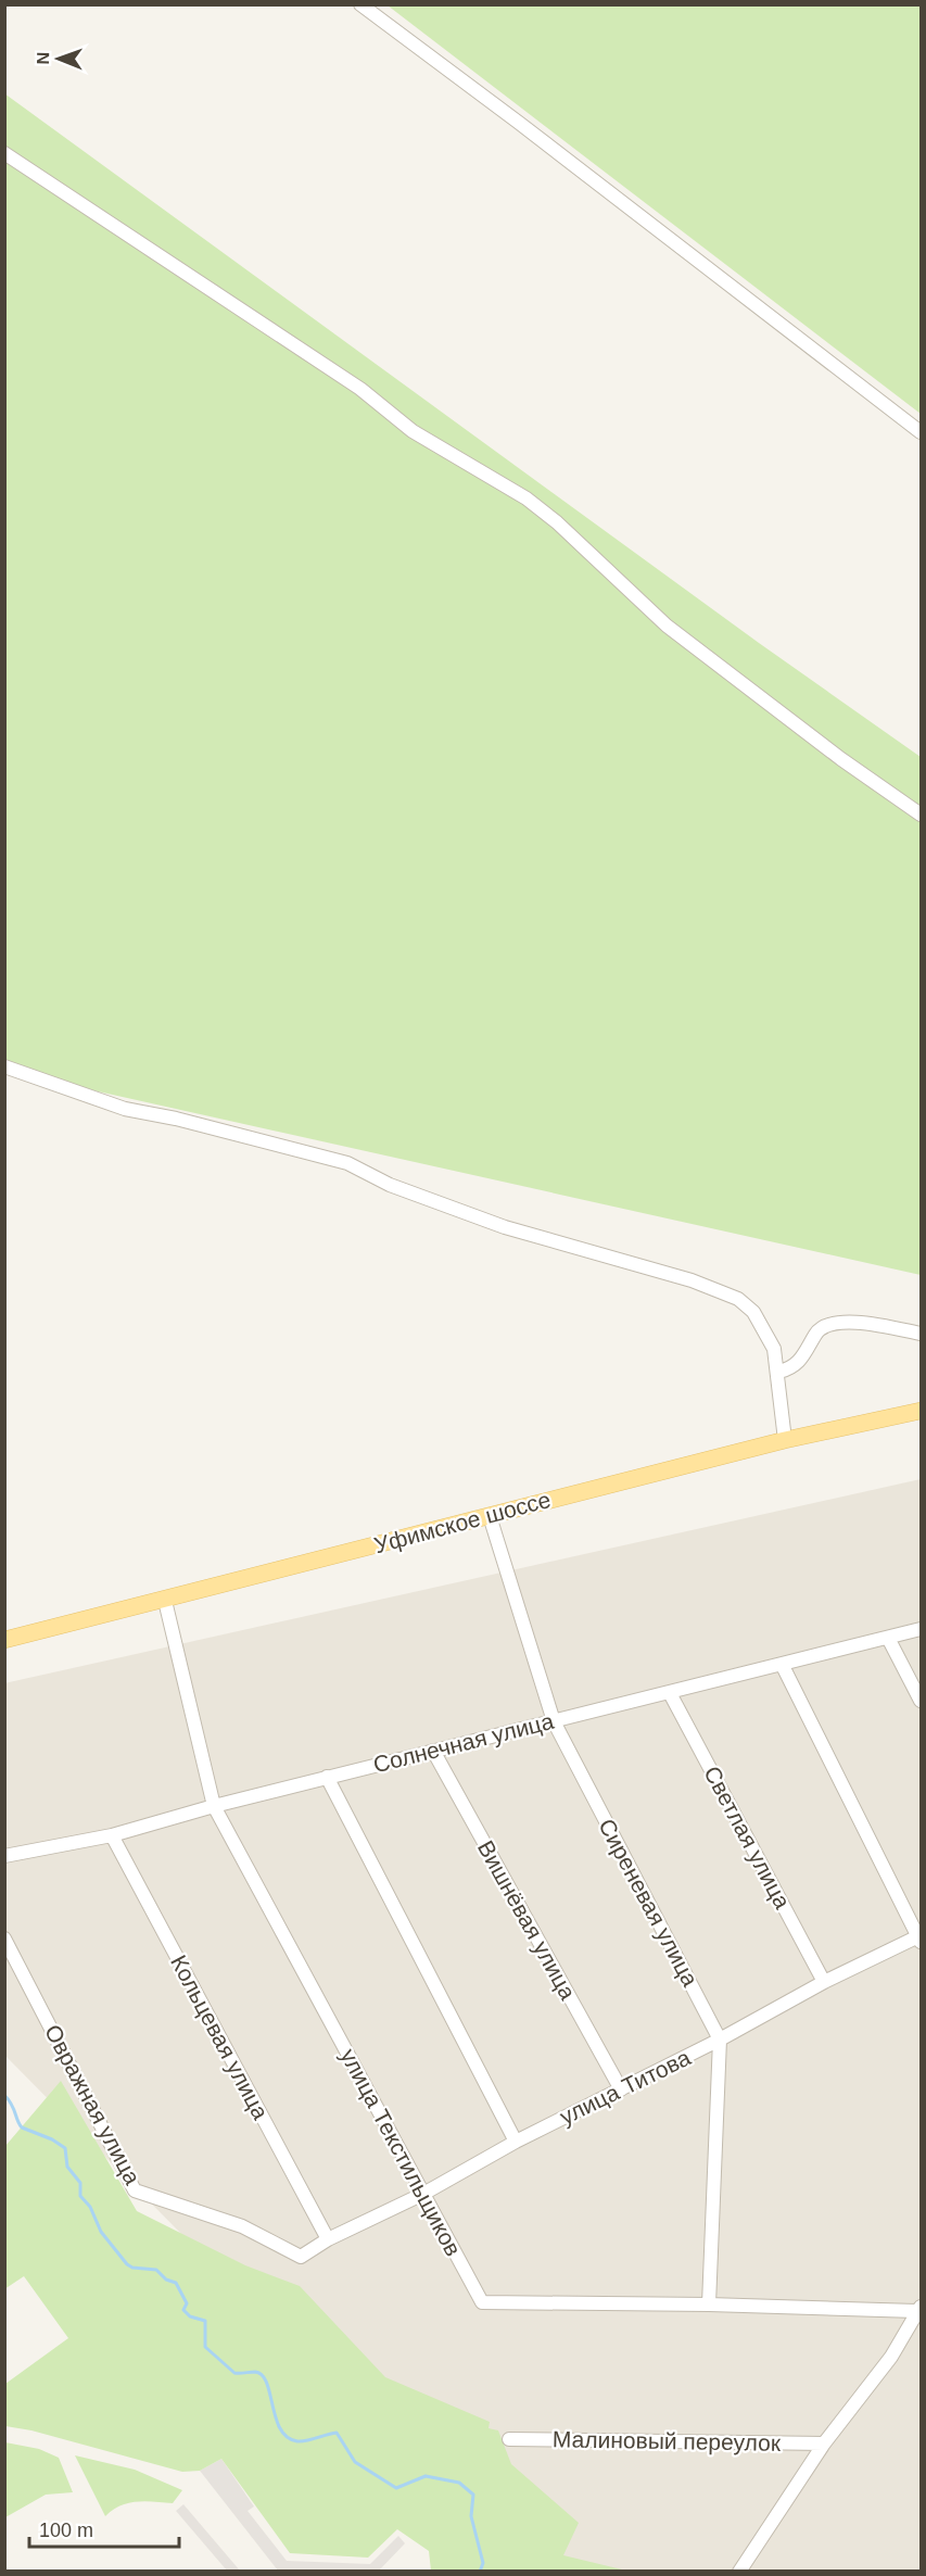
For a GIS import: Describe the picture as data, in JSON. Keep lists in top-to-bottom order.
{
  "streets": {
    "main road": ["Уфимское шоссе"],
    "street": [
      "Солнечная улица",
      "Светлая улица",
      "Сиреневая улица",
      "Вишнёвая улица",
      "Кольцевая улица",
      "улица Титова",
      "Овражная улица",
      "улица Текстильщиков",
      "Малиновый переулок"
    ]
  },
  "crossings": [
    ["Уфимское шоссе", "Сиреневая улица"],
    ["Уфимское шоссе", "улица Текстильщиков"],
    ["Солнечная улица", "Светлая улица"],
    ["Солнечная улица", "Сиреневая улица"],
    ["Солнечная улица", "Вишнёвая улица"],
    ["Солнечная улица", "Кольцевая улица"],
    ["Солнечная улица", "улица Текстильщиков"],
    ["Светлая улица", "улица Титова"],
    ["Сиреневая улица", "улица Титова"],
    ["Сиреневая улица", "улица Текстильщиков"],
    ["Вишнёвая улица", "улица Титова"],
    ["Кольцевая улица", "улица Титова"],
    ["Кольцевая улица", "Овражная улица"],
    ["улица Титова", "Овражная улица"],
    ["улица Титова", "улица Текстильщиков"]
  ],
  "scale_bar": "100 m",
  "north": "left"
}
